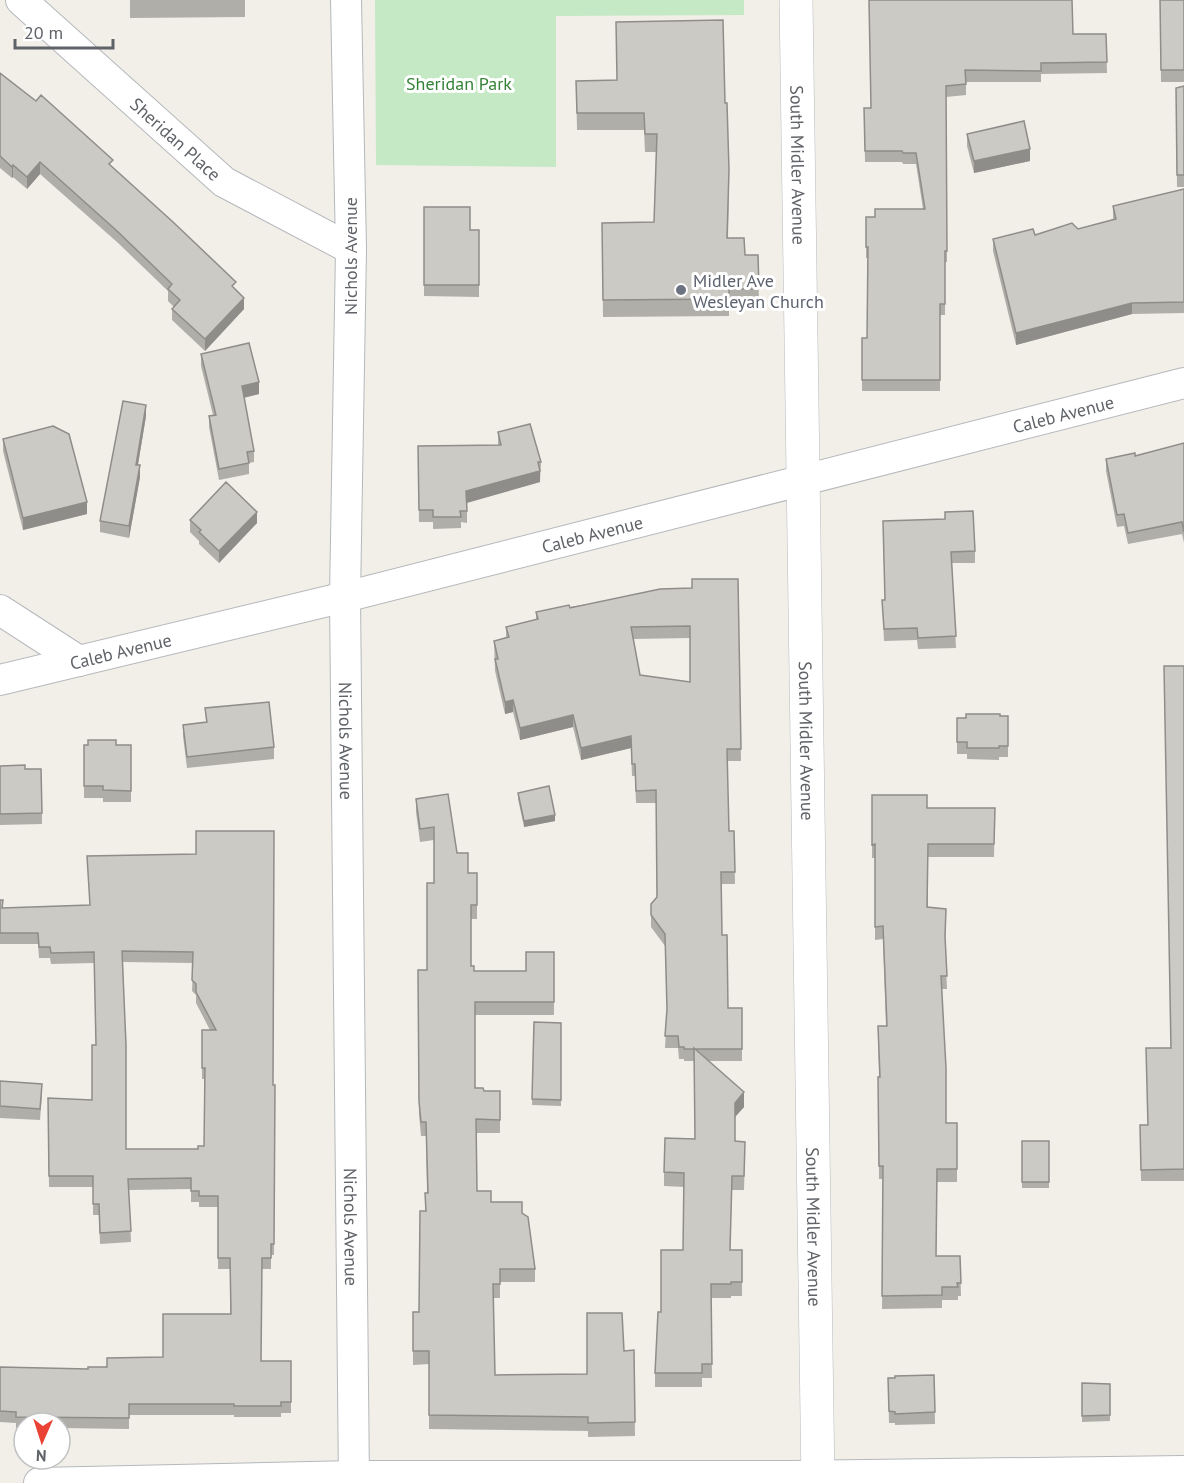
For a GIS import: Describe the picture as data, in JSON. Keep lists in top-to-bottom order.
{
  "streets": {
    "main road": ["South Midler Avenue"],
    "street": ["Sheridan Place", "Nichols Avenue", "Caleb Avenue"]
  },
  "crossings": [
    ["Sheridan Place", "Nichols Avenue"],
    ["South Midler Avenue", "Caleb Avenue"],
    ["Nichols Avenue", "Caleb Avenue"]
  ],
  "parks": ["Sheridan Park"],
  "places": ["Midler Ave Wesleyan Church"],
  "scale_bar": "20 m",
  "north": "bottom"
}
